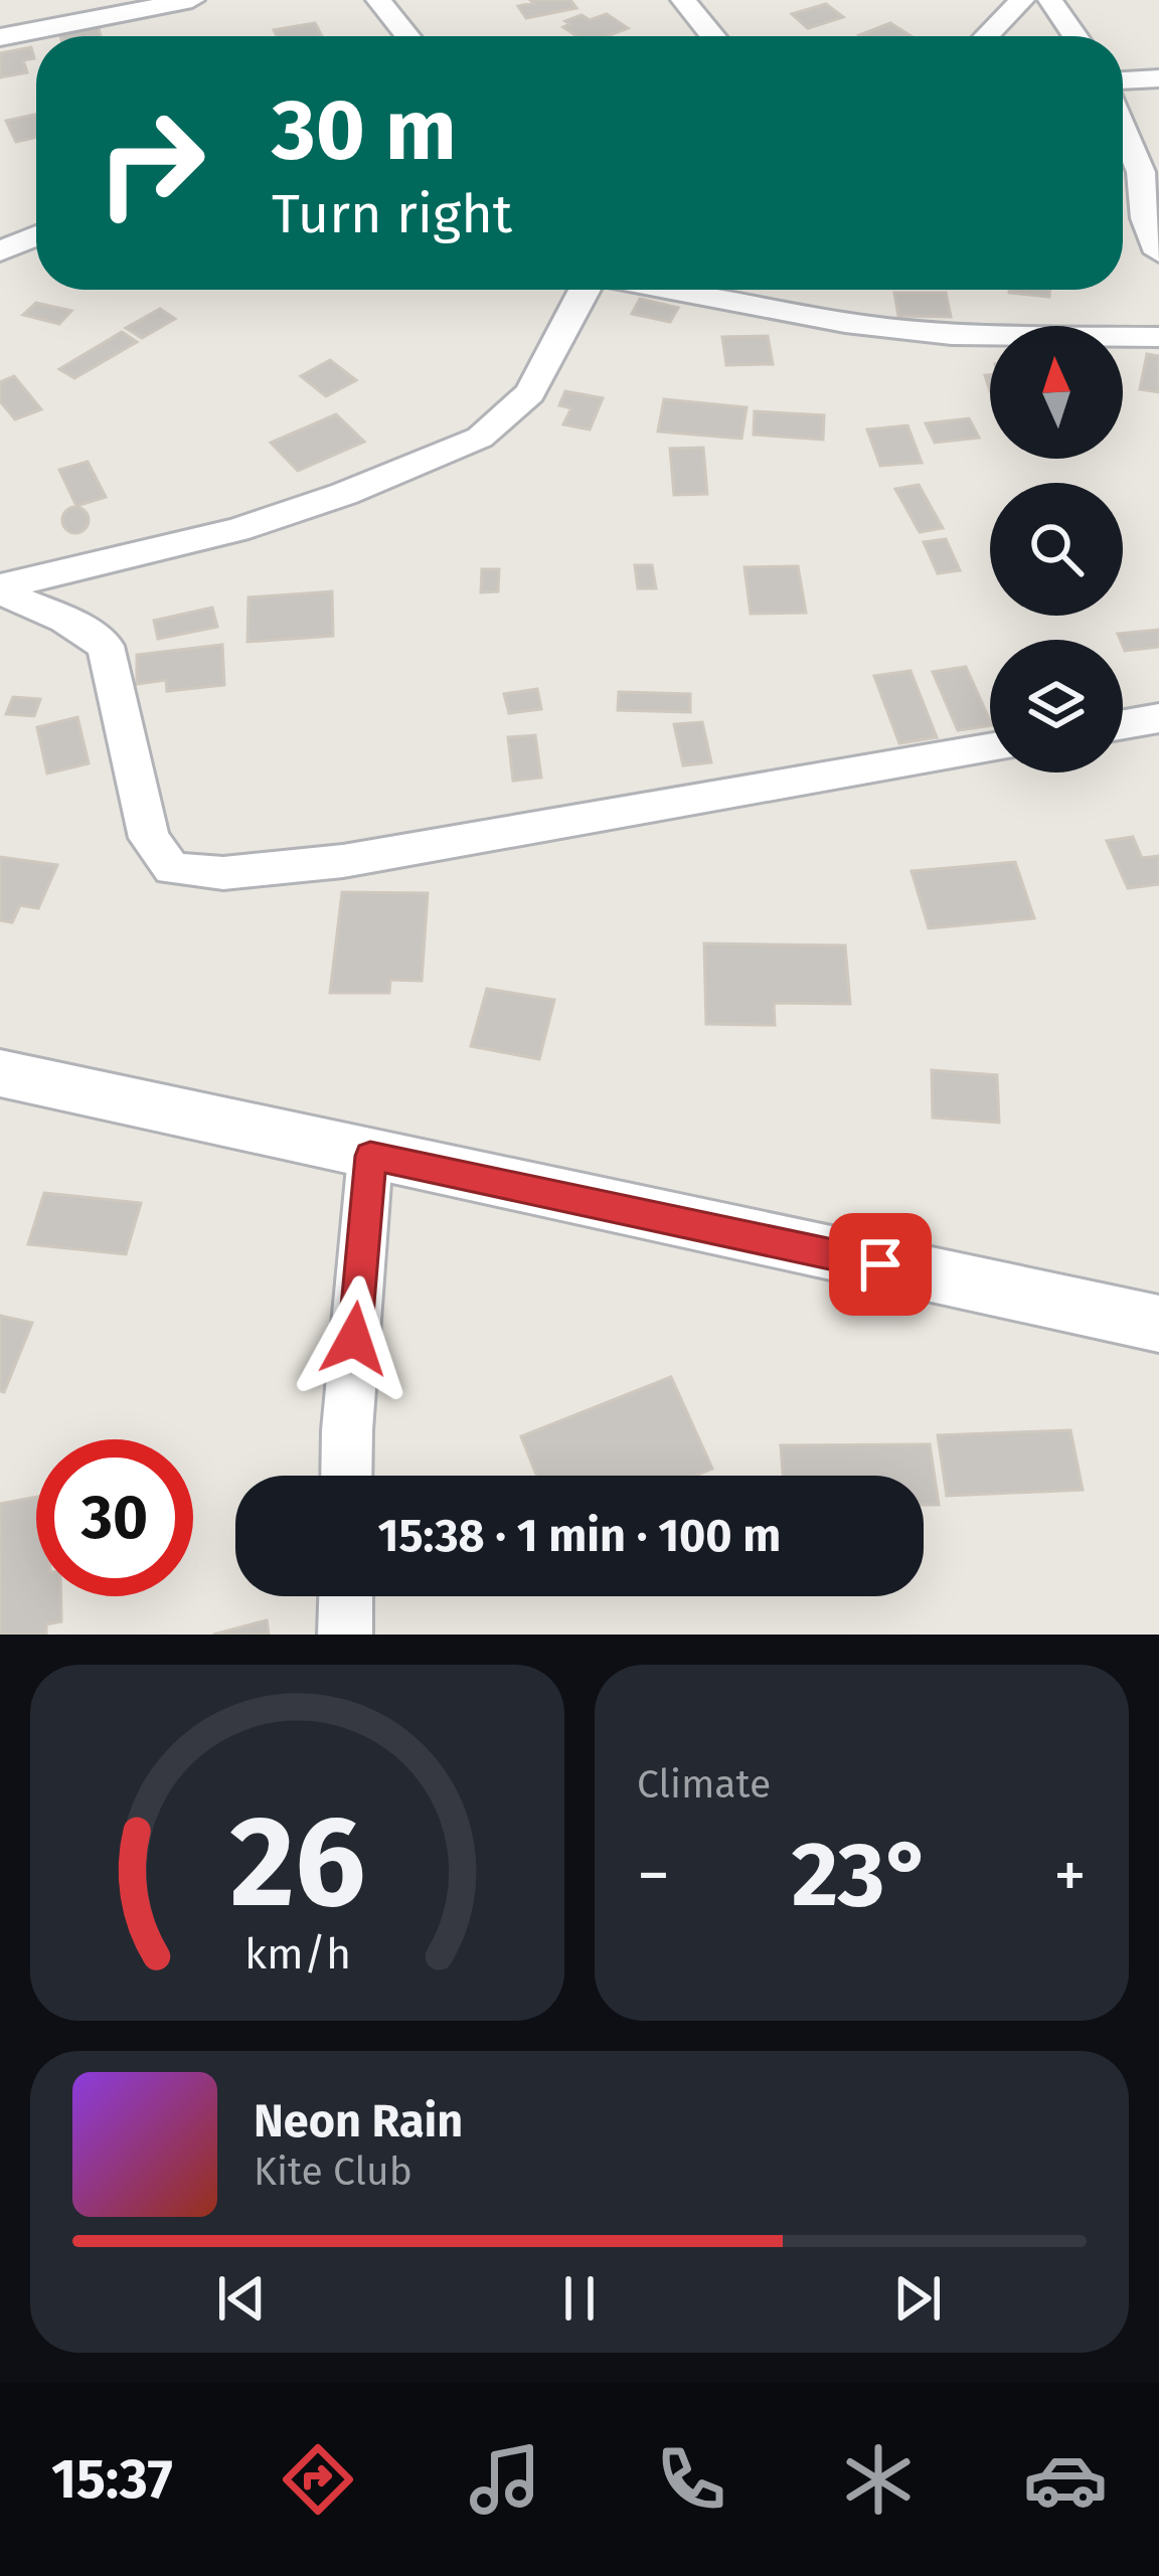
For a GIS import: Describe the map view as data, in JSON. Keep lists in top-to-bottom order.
{
  "north": "top",
  "page": {
    "turn": ["30 m", "Turn right"],
    "limit": "30",
    "trip": "15:38 · 1 min · 100 m",
    "tile": "Climate",
    "heat": ["−", "23°", "+"],
    "song": ["Neon Rain", "Kite Club"],
    "tabs": "15:37",
    "gauge": ["26", "km/h"]
  }
}
